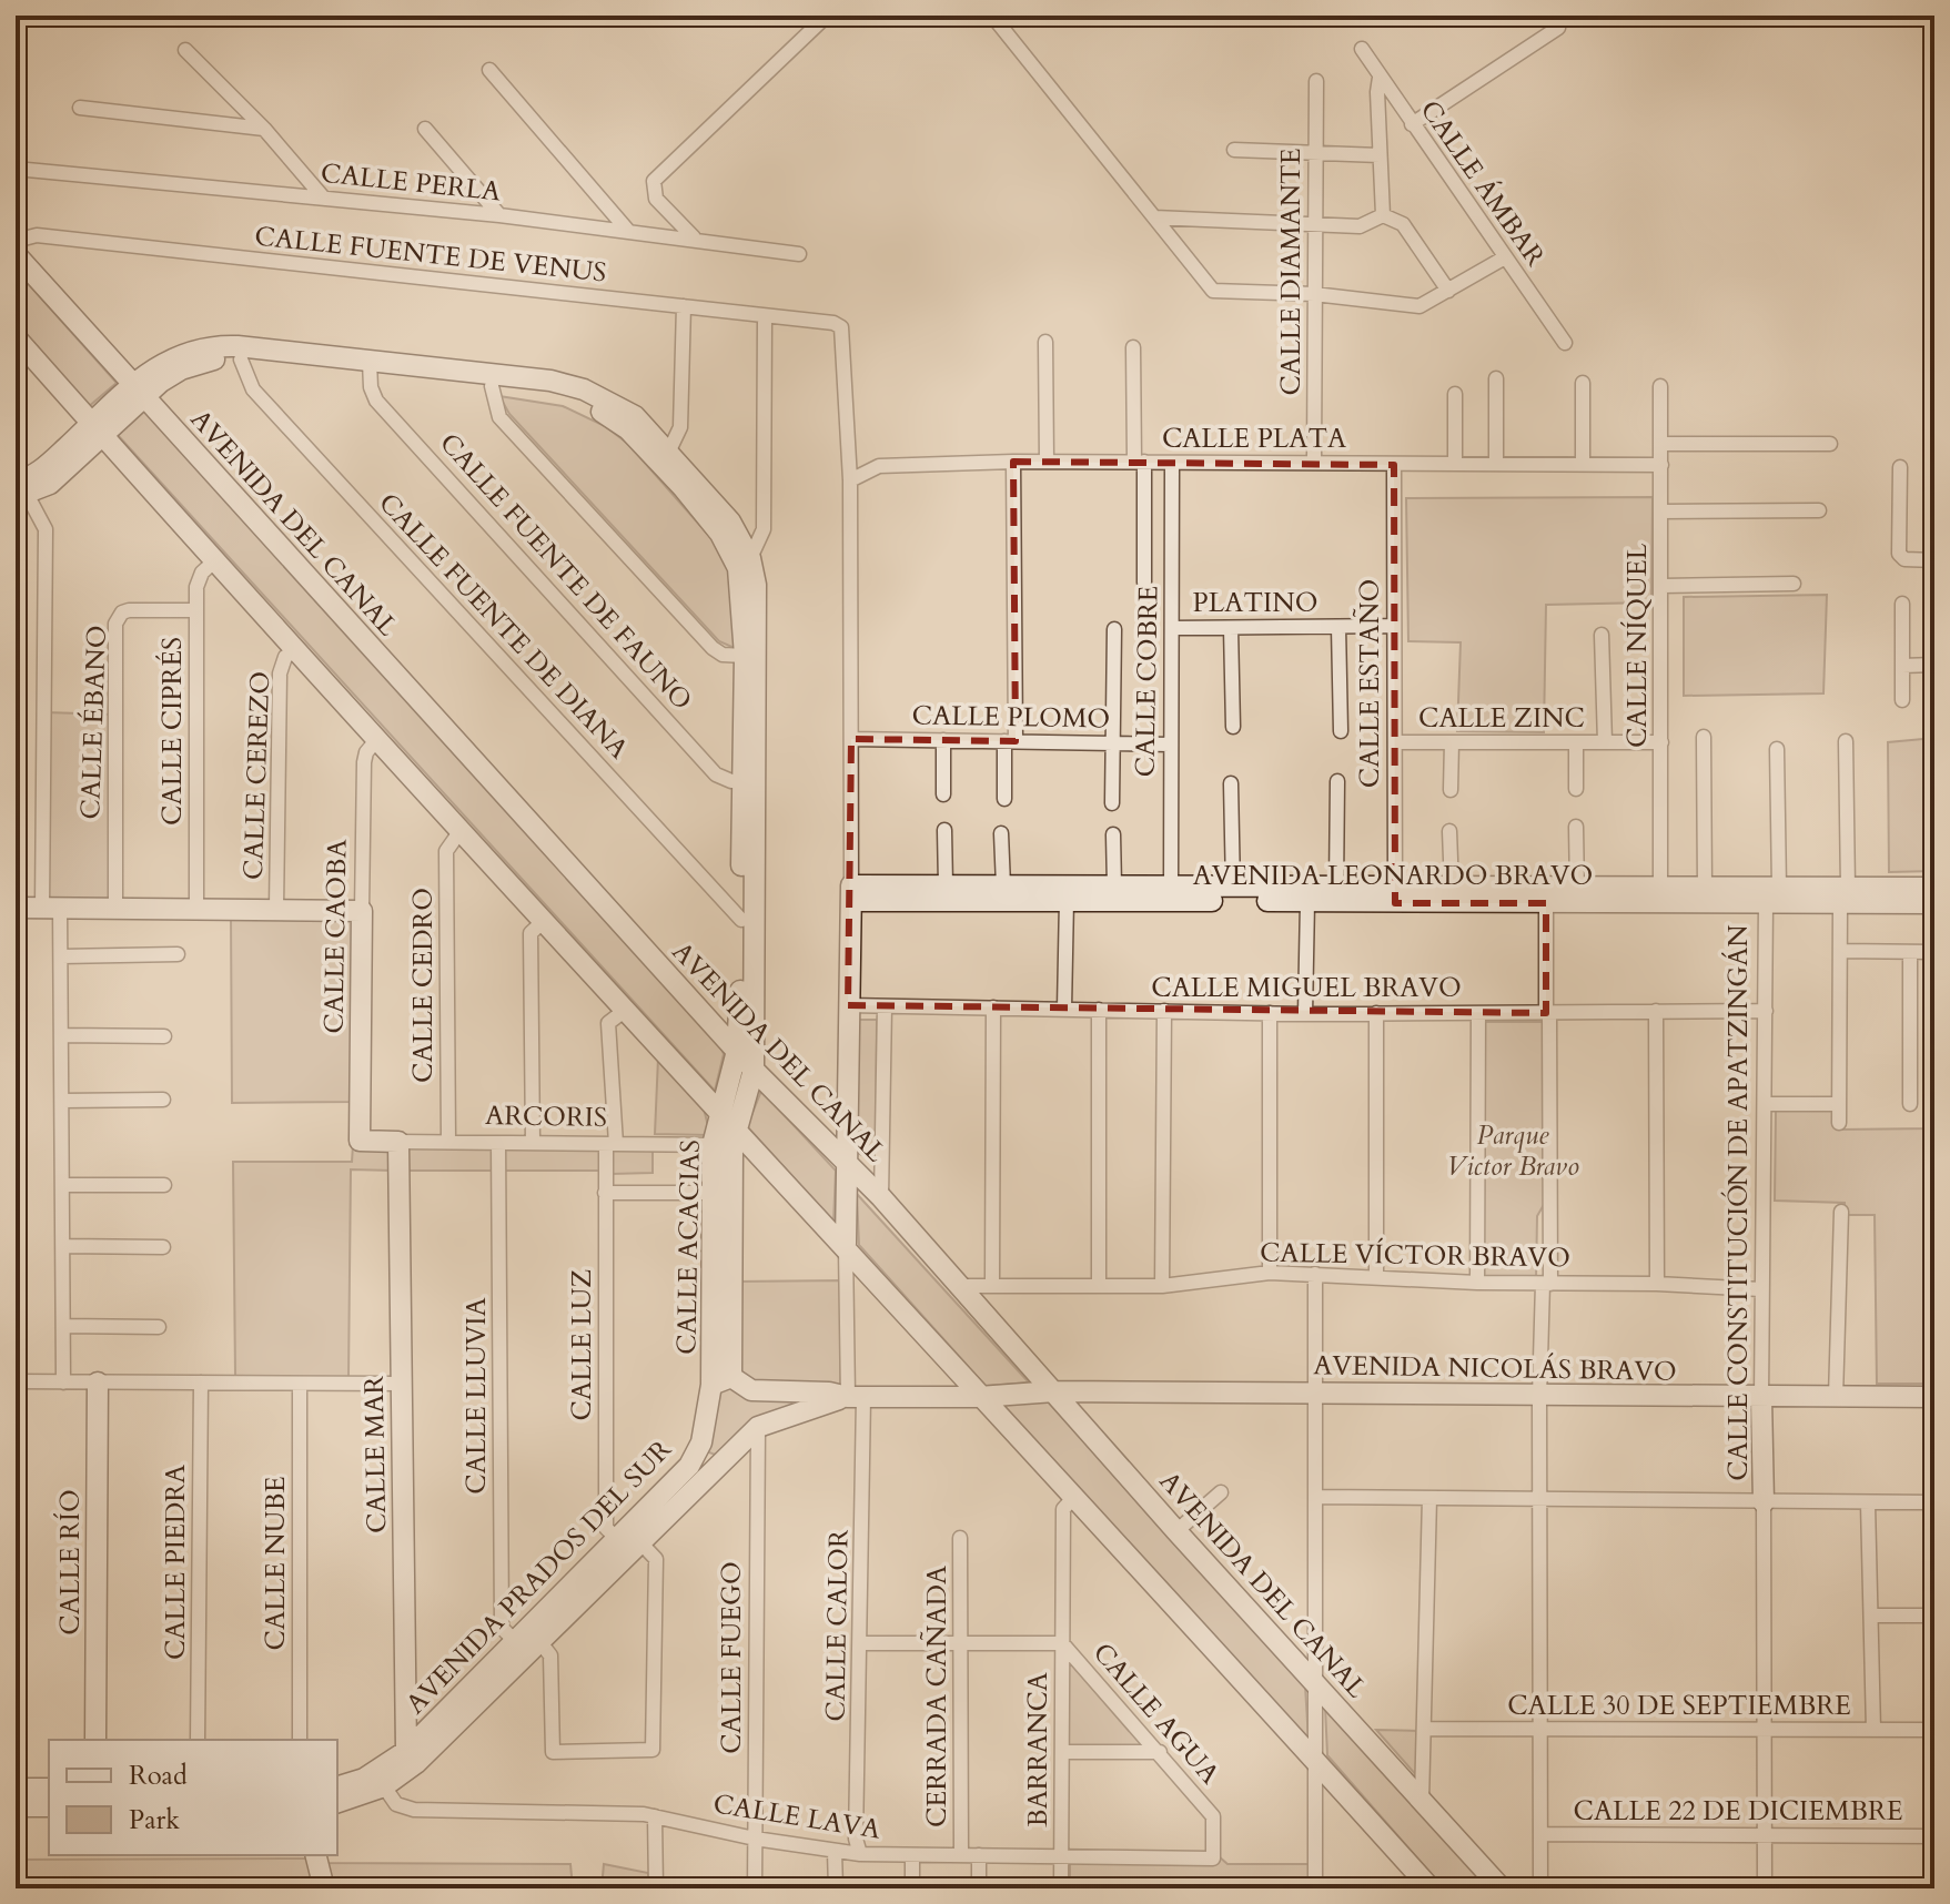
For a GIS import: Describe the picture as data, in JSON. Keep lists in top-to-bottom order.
{
  "streets": {
    "street": [
      "CALLE PERLA",
      "CALLE ÁMBAR",
      "CALLE FUENTE DE VENUS",
      "CALLE DIAMANTE",
      "CALLE PLATA",
      "AVENIDA DEL CANAL",
      "CALLE FUENTE DE FAUNO",
      "PLATINO",
      "CALLE FUENTE DE DIANA",
      "CALLE NÍQUEL",
      "CALLE COBRE",
      "CALLE ESTAÑO",
      "CALLE PLOMO",
      "CALLE ZINC",
      "CALLE ÉBANO",
      "CALLE CIPRÉS",
      "CALLE CEREZO",
      "AVENIDA LEONARDO BRAVO",
      "CALLE CAOBA",
      "CALLE CEDRO",
      "CALLE MIGUEL BRAVO",
      "ARCORIS",
      "CALLE CONSTITUCIÓN DE APATZINGÁN",
      "CALLE ACACIAS",
      "CALLE VÍCTOR BRAVO",
      "CALLE LUZ",
      "AVENIDA NICOLÁS BRAVO",
      "CALLE LLUVIA",
      "CALLE MAR",
      "CALLE RÍO",
      "CALLE PIEDRA",
      "CALLE NUBE",
      "AVENIDA PRADOS DEL SUR",
      "CALLE CALOR",
      "CALLE FUEGO",
      "CERRADA CAÑADA",
      "CALLE 30 DE SEPTIEMBRE",
      "CALLE AGUA",
      "BARRANCA",
      "CALLE 22 DE DICIEMBRE",
      "CALLE LAVA"
    ]
  },
  "crossings": [
    ["CALLE FUENTE DE VENUS", "CALLE PLATA"],
    ["CALLE DIAMANTE", "CALLE PLATA"],
    ["CALLE PLATA", "CALLE NÍQUEL"],
    ["CALLE PLATA", "CALLE COBRE"],
    ["CALLE PLATA", "CALLE ESTAÑO"],
    ["AVENIDA DEL CANAL", "CALLE VÍCTOR BRAVO"],
    ["AVENIDA DEL CANAL", "AVENIDA NICOLÁS BRAVO"],
    ["AVENIDA DEL CANAL", "AVENIDA PRADOS DEL SUR"],
    ["PLATINO", "CALLE COBRE"],
    ["PLATINO", "CALLE ESTAÑO"],
    ["CALLE NÍQUEL", "CALLE ZINC"],
    ["CALLE NÍQUEL", "AVENIDA LEONARDO BRAVO"],
    ["CALLE COBRE", "CALLE PLOMO"],
    ["CALLE COBRE", "AVENIDA LEONARDO BRAVO"],
    ["CALLE ESTAÑO", "CALLE ZINC"],
    ["CALLE ESTAÑO", "AVENIDA LEONARDO BRAVO"],
    ["CALLE ÉBANO", "CALLE CIPRÉS"],
    ["AVENIDA LEONARDO BRAVO", "CALLE CONSTITUCIÓN DE APATZINGÁN"],
    ["CALLE CAOBA", "ARCORIS"],
    ["CALLE CEDRO", "ARCORIS"],
    ["CALLE MIGUEL BRAVO", "CALLE CONSTITUCIÓN DE APATZINGÁN"],
    ["ARCORIS", "CALLE ACACIAS"],
    ["ARCORIS", "CALLE LUZ"],
    ["ARCORIS", "CALLE LLUVIA"],
    ["ARCORIS", "CALLE MAR"],
    ["CALLE CONSTITUCIÓN DE APATZINGÁN", "CALLE VÍCTOR BRAVO"],
    ["CALLE CONSTITUCIÓN DE APATZINGÁN", "AVENIDA NICOLÁS BRAVO"],
    ["CALLE ACACIAS", "AVENIDA PRADOS DEL SUR"],
    ["CALLE LUZ", "CALLE LLUVIA"],
    ["CALLE LUZ", "AVENIDA PRADOS DEL SUR"],
    ["AVENIDA NICOLÁS BRAVO", "AVENIDA PRADOS DEL SUR"],
    ["CALLE LLUVIA", "AVENIDA PRADOS DEL SUR"],
    ["CALLE MAR", "AVENIDA PRADOS DEL SUR"],
    ["AVENIDA PRADOS DEL SUR", "CALLE CALOR"],
    ["AVENIDA PRADOS DEL SUR", "CALLE FUEGO"],
    ["AVENIDA PRADOS DEL SUR", "CALLE LAVA"],
    ["CALLE CALOR", "CALLE LAVA"],
    ["CALLE FUEGO", "CALLE LAVA"],
    ["CERRADA CAÑADA", "CALLE LAVA"],
    ["CALLE AGUA", "BARRANCA"],
    ["CALLE AGUA", "CALLE LAVA"],
    ["BARRANCA", "CALLE LAVA"]
  ],
  "parks": ["Parque Victor Bravo"],
  "legend": ["Road", "Park"]
}
